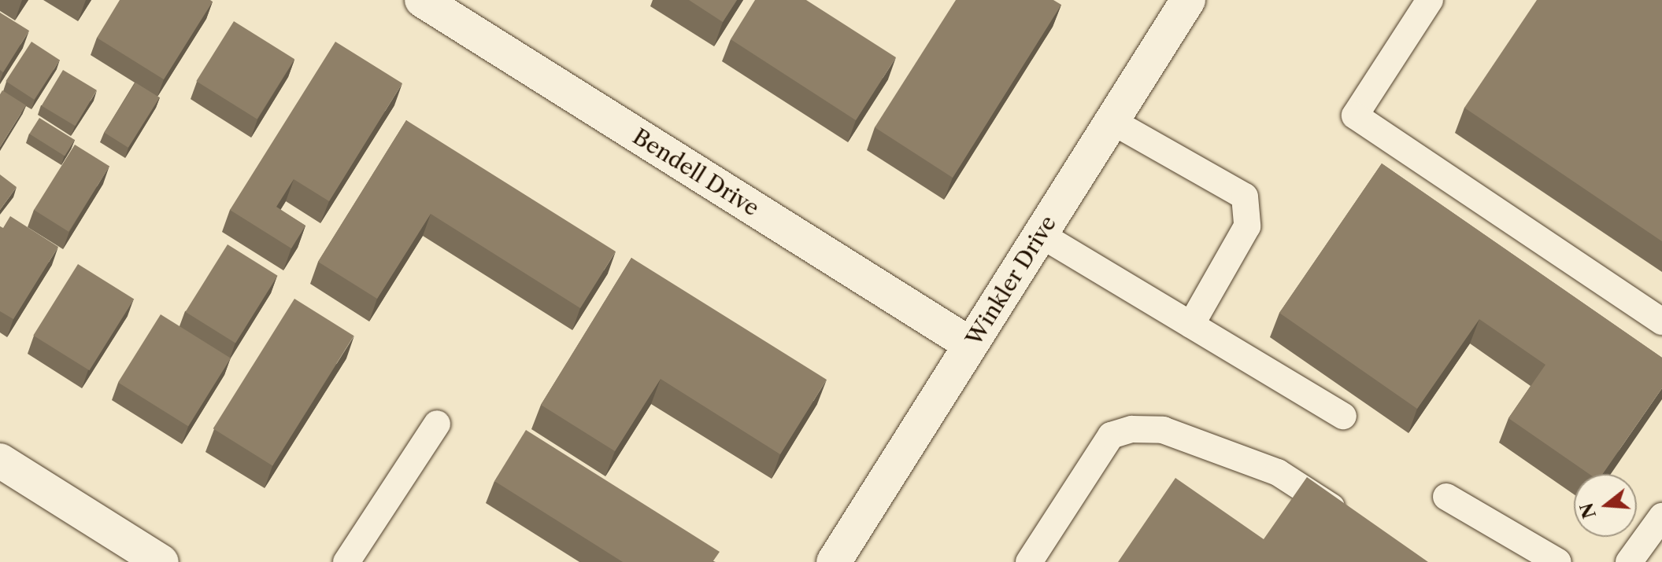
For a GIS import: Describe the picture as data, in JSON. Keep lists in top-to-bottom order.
{
  "streets": {
    "street": ["Bendell Drive", "Winkler Drive"]
  },
  "crossings": [
    ["Bendell Drive", "Winkler Drive"]
  ],
  "north": "left"
}
